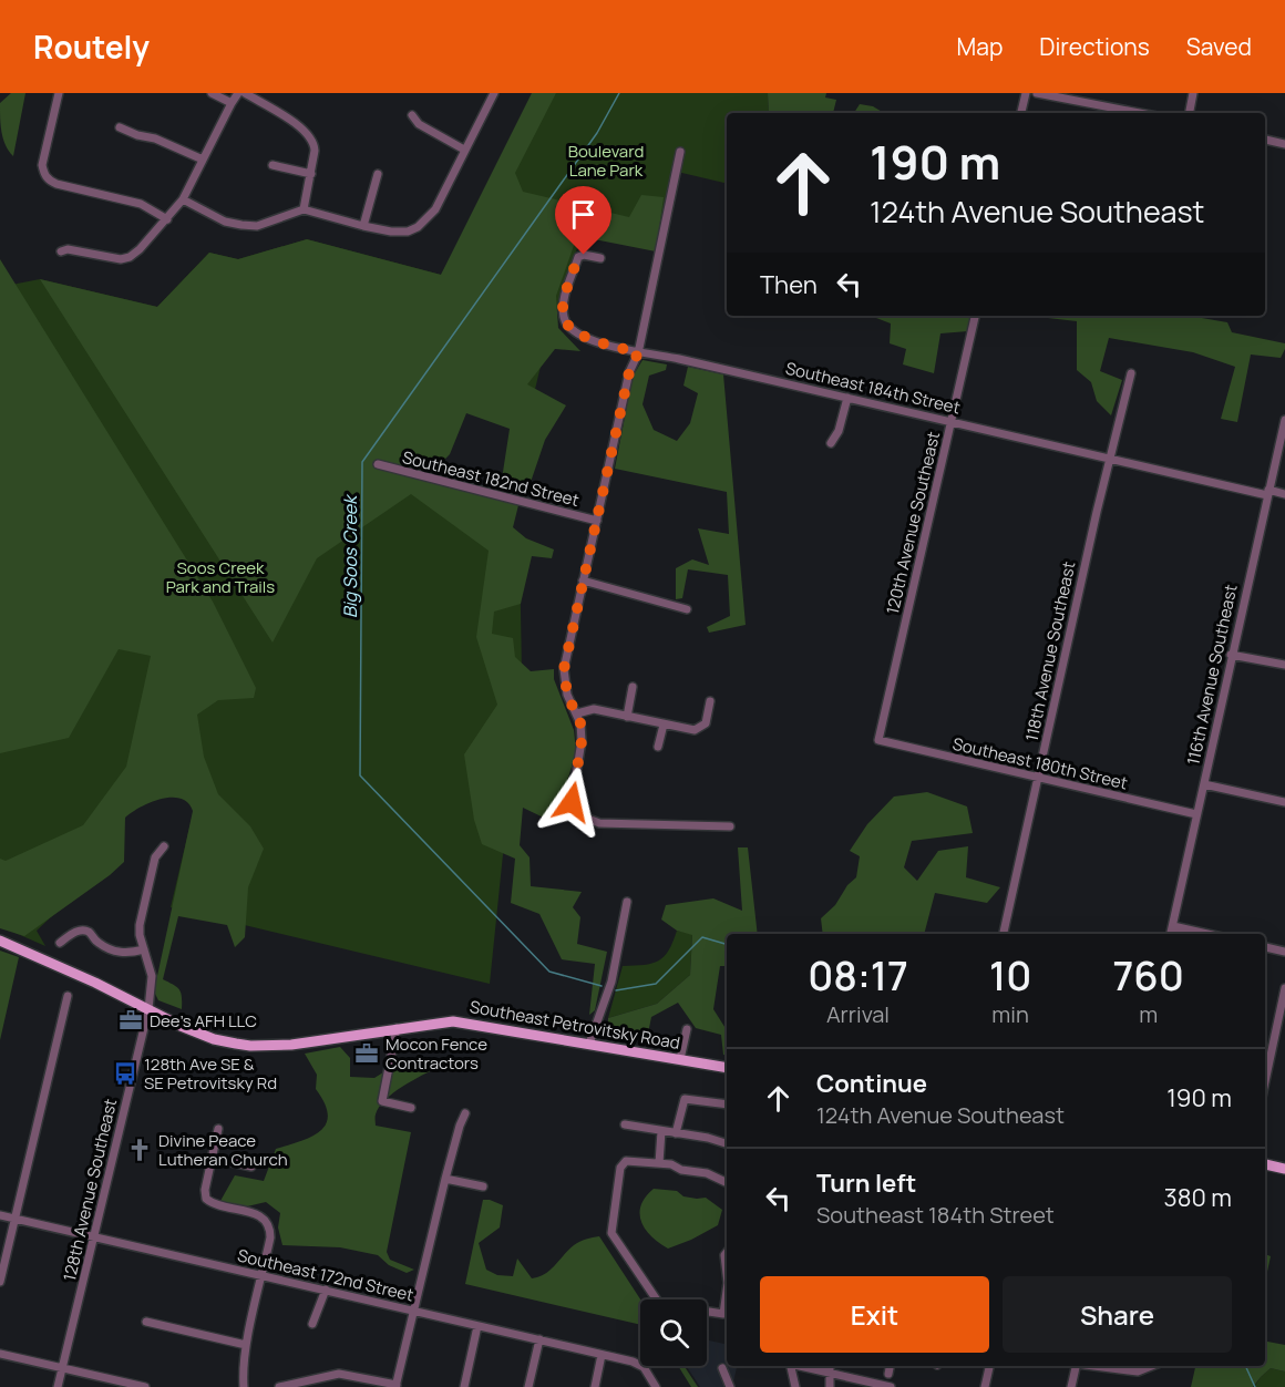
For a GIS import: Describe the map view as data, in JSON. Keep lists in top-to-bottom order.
{
  "streets": {
    "main road": ["Southeast Petrovitsky Road"],
    "street": [
      "Southeast 184th Street",
      "Southeast 182nd Street",
      "120th Avenue Southeast",
      "118th Avenue Southeast",
      "116th Avenue Southeast",
      "Southeast 180th Street",
      "128th Avenue Southeast",
      "Southeast 172nd Street"
    ]
  },
  "crossings": [
    ["Southeast 184th Street", "120th Avenue Southeast"],
    ["Southeast 184th Street", "118th Avenue Southeast"],
    ["Southeast 184th Street", "116th Avenue Southeast"],
    ["120th Avenue Southeast", "Southeast 180th Street"],
    ["118th Avenue Southeast", "Southeast 180th Street"],
    ["116th Avenue Southeast", "Southeast 180th Street"],
    ["Southeast Petrovitsky Road", "128th Avenue Southeast"],
    ["128th Avenue Southeast", "Southeast 172nd Street"]
  ],
  "water": ["Big Soos Creek"],
  "parks": ["Boulevard Lane Park", "Soos Creek Park and Trails"],
  "places": {
    "office": ["Dee's AFH LLC", "Mocon Fence Contractors"],
    "bus stop": ["128th Ave SE & SE Petrovitsky Rd"],
    "church": ["Divine Peace Lutheran Church"]
  },
  "page": {
    "header": "Routely",
    "nav": ["Map", "Directions", "Saved"],
    "turn": ["190 m", "124th Avenue Southeast"],
    "then": "Then",
    "eta": [
      "08:17",
      "Arrival",
      "10",
      "min",
      "760",
      "m"
    ],
    "list": [
      {
        "name": "Continue",
        "note": "124th Avenue Southeast",
        "value": "190 m"
      },
      {
        "name": "Turn left",
        "note": "Southeast 184th Street",
        "value": "380 m"
      }
    ],
    "buttons": ["Exit", "Share"]
  }
}
